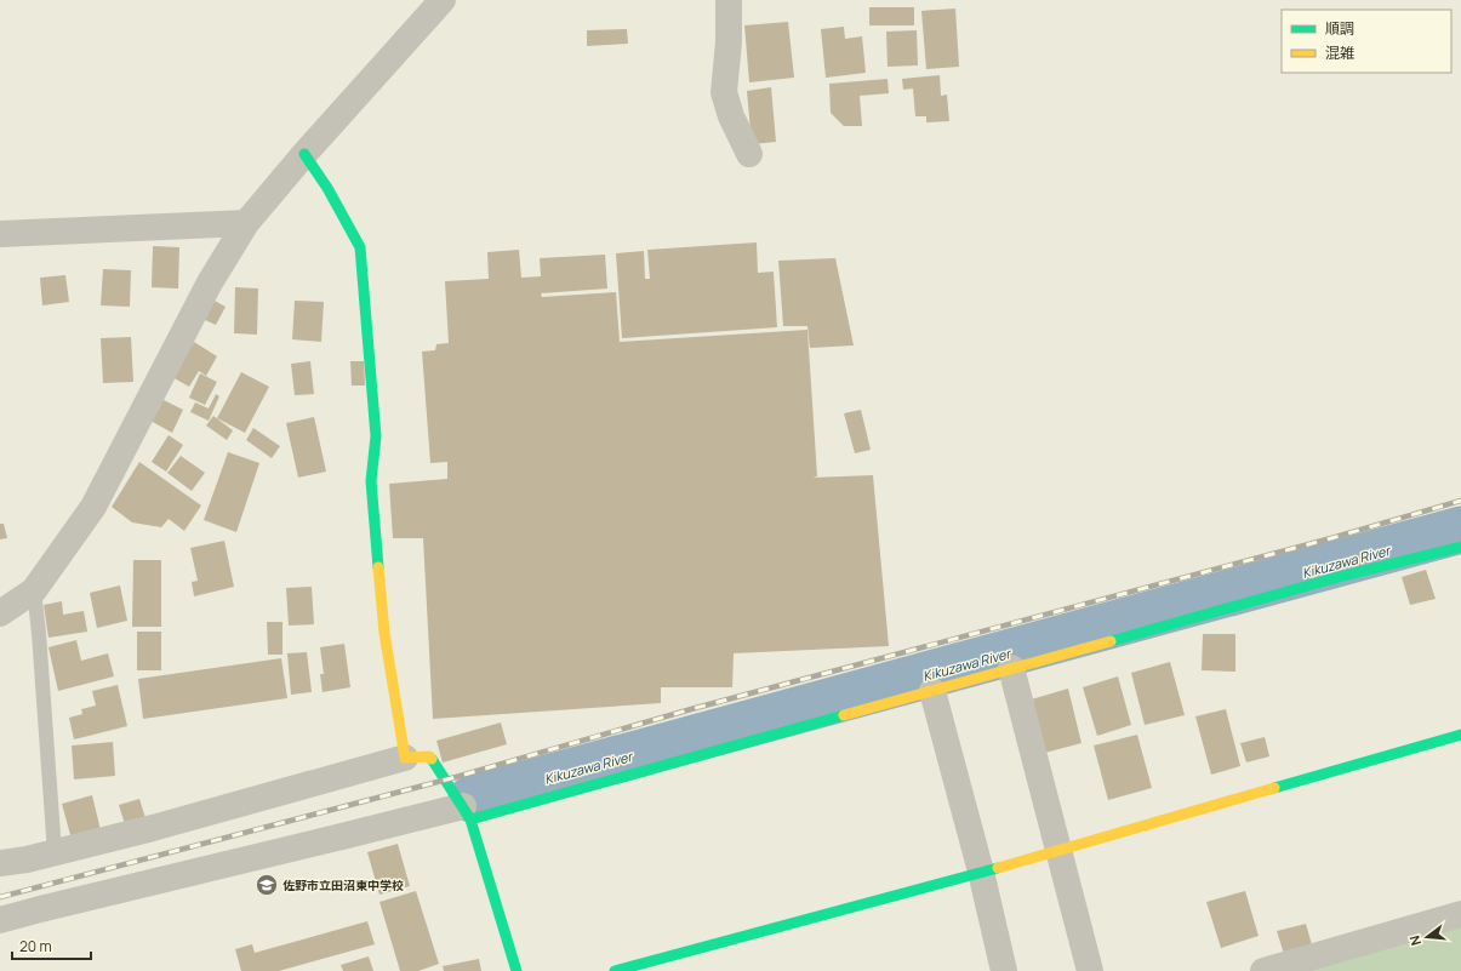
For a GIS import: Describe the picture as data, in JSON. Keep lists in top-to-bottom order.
{
  "water": ["Kikuzawa River"],
  "places": {
    "school or university": ["佐野市立田沼東中学校"]
  },
  "legend": ["順調", "混雑"],
  "scale_bar": "20 m",
  "north": "left"
}
